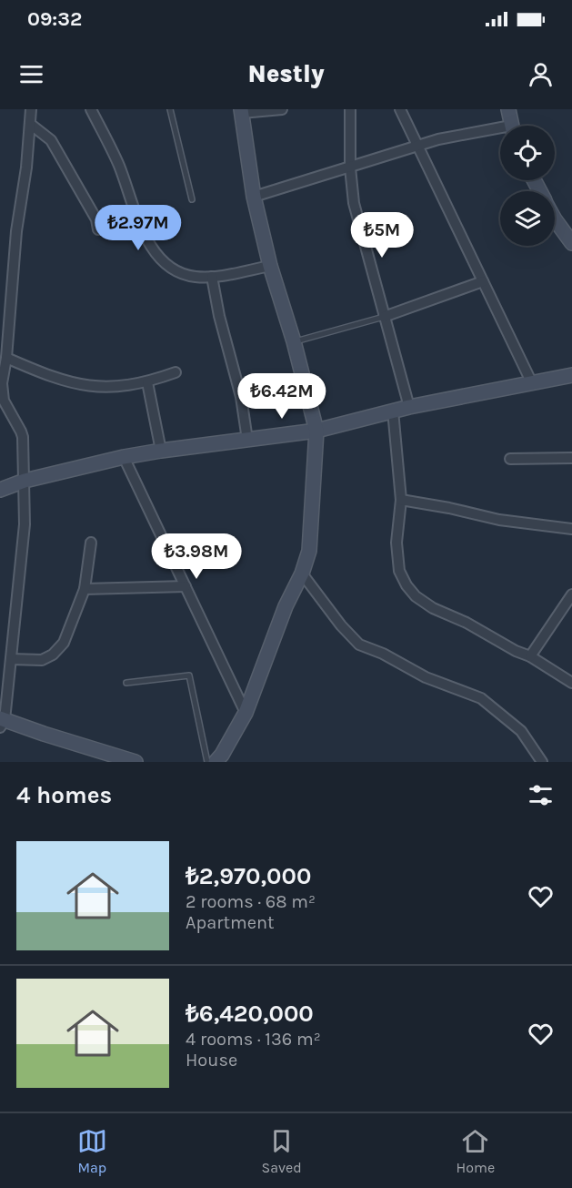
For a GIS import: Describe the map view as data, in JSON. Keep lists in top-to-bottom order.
{
  "page": {
    "status": "09:32",
    "header": "Nestly",
    "price": [
      "₺2.97M",
      "₺5M",
      "₺6.42M",
      "₺3.98M"
    ],
    "heading": "4 homes",
    "list": [
      {
        "name": "₺2,970,000",
        "note": "2 rooms · 68 m² · Apartment"
      },
      {
        "name": "₺6,420,000",
        "note": "4 rooms · 136 m² · House"
      }
    ],
    "tabs": ["Map", "Saved", "Home"]
  }
}
